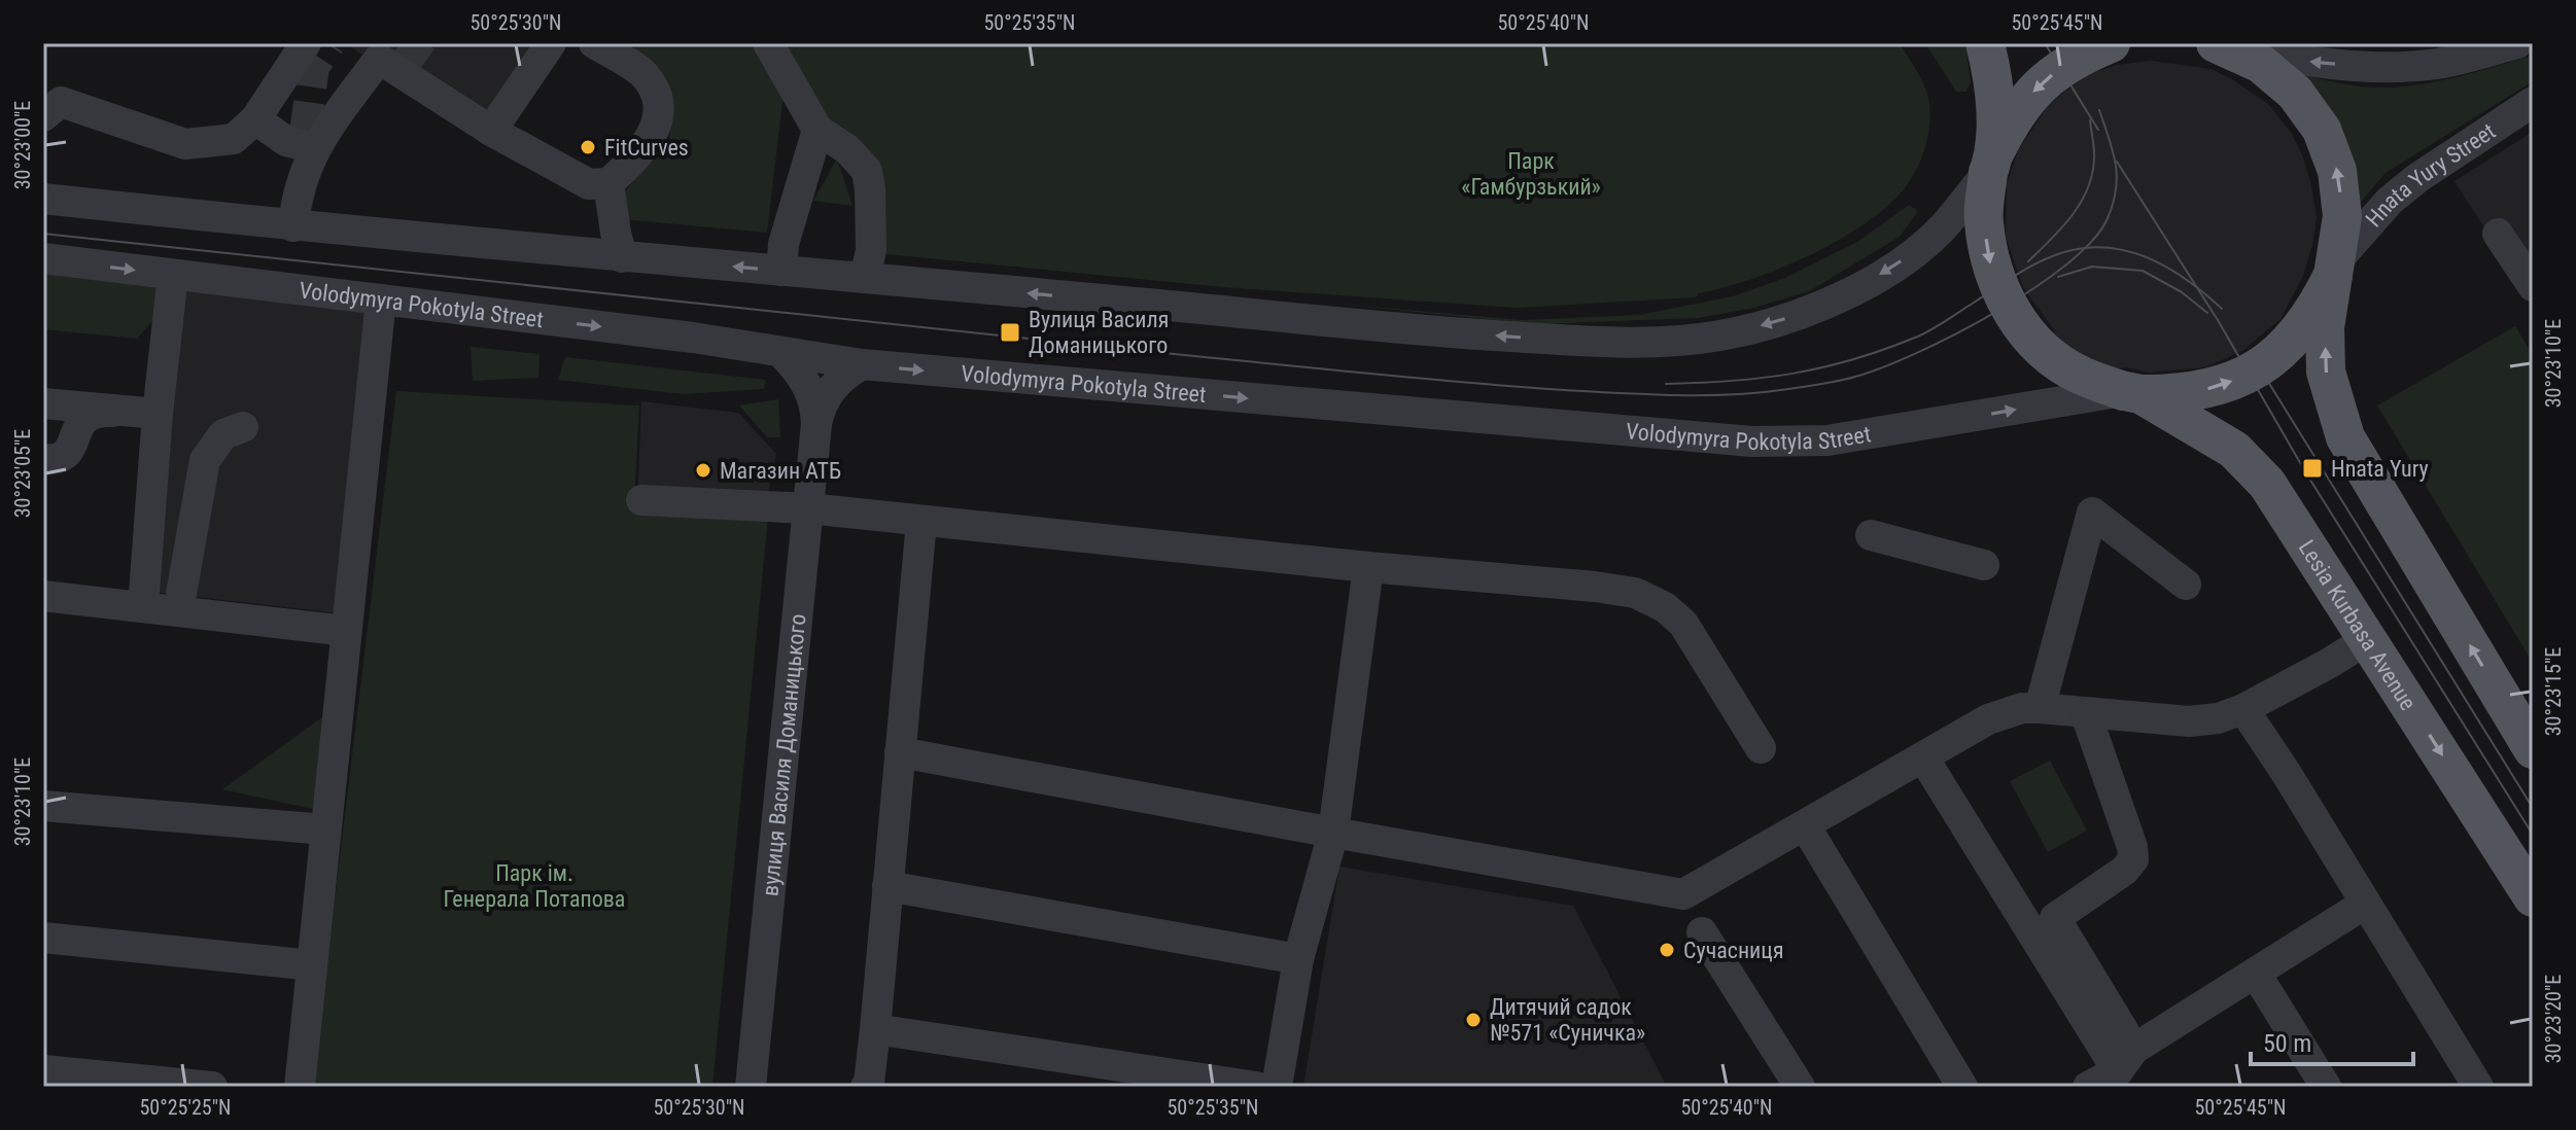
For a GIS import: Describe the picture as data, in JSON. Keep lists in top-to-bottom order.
{
  "streets": {
    "main road": ["Lesia Kurbasa Avenue"],
    "street": ["Hnata Yury Street", "Volodymyra Pokotyla Street", "вулиця Василя Доманицького"]
  },
  "crossings": [
    ["Volodymyra Pokotyla Street", "Lesia Kurbasa Avenue"],
    ["Volodymyra Pokotyla Street", "вулиця Василя Доманицького"]
  ],
  "parks": ["Парк «Гамбурзький»", "Парк ім. Генерала Потапова"],
  "places": {
    "other": [
      "FitCurves",
      "Магазин АТБ",
      "Сучасниця",
      "Дитячий садок №571 «Суничка»"
    ],
    "transit": ["Вулиця Василя Доманицького", "Hnata Yury"]
  },
  "scale_bar": "50 m",
  "coordinates": [
    "50°25'30\"N",
    "50°25'35\"N",
    "50°25'40\"N",
    "50°25'45\"N",
    "30°23'00\"E",
    "30°23'10\"E",
    "30°23'05\"E",
    "30°23'15\"E",
    "30°23'20\"E",
    "50°25'25\"N"
  ]
}
